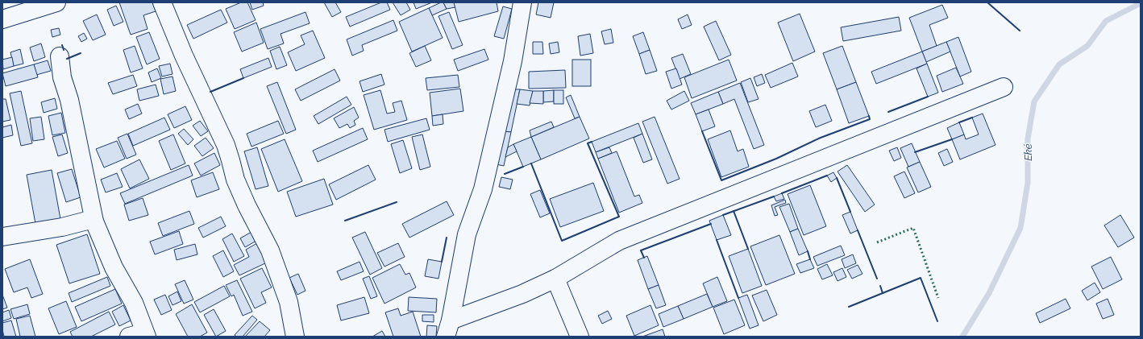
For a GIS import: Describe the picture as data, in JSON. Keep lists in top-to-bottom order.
{
  "water": ["Eké"]
}
